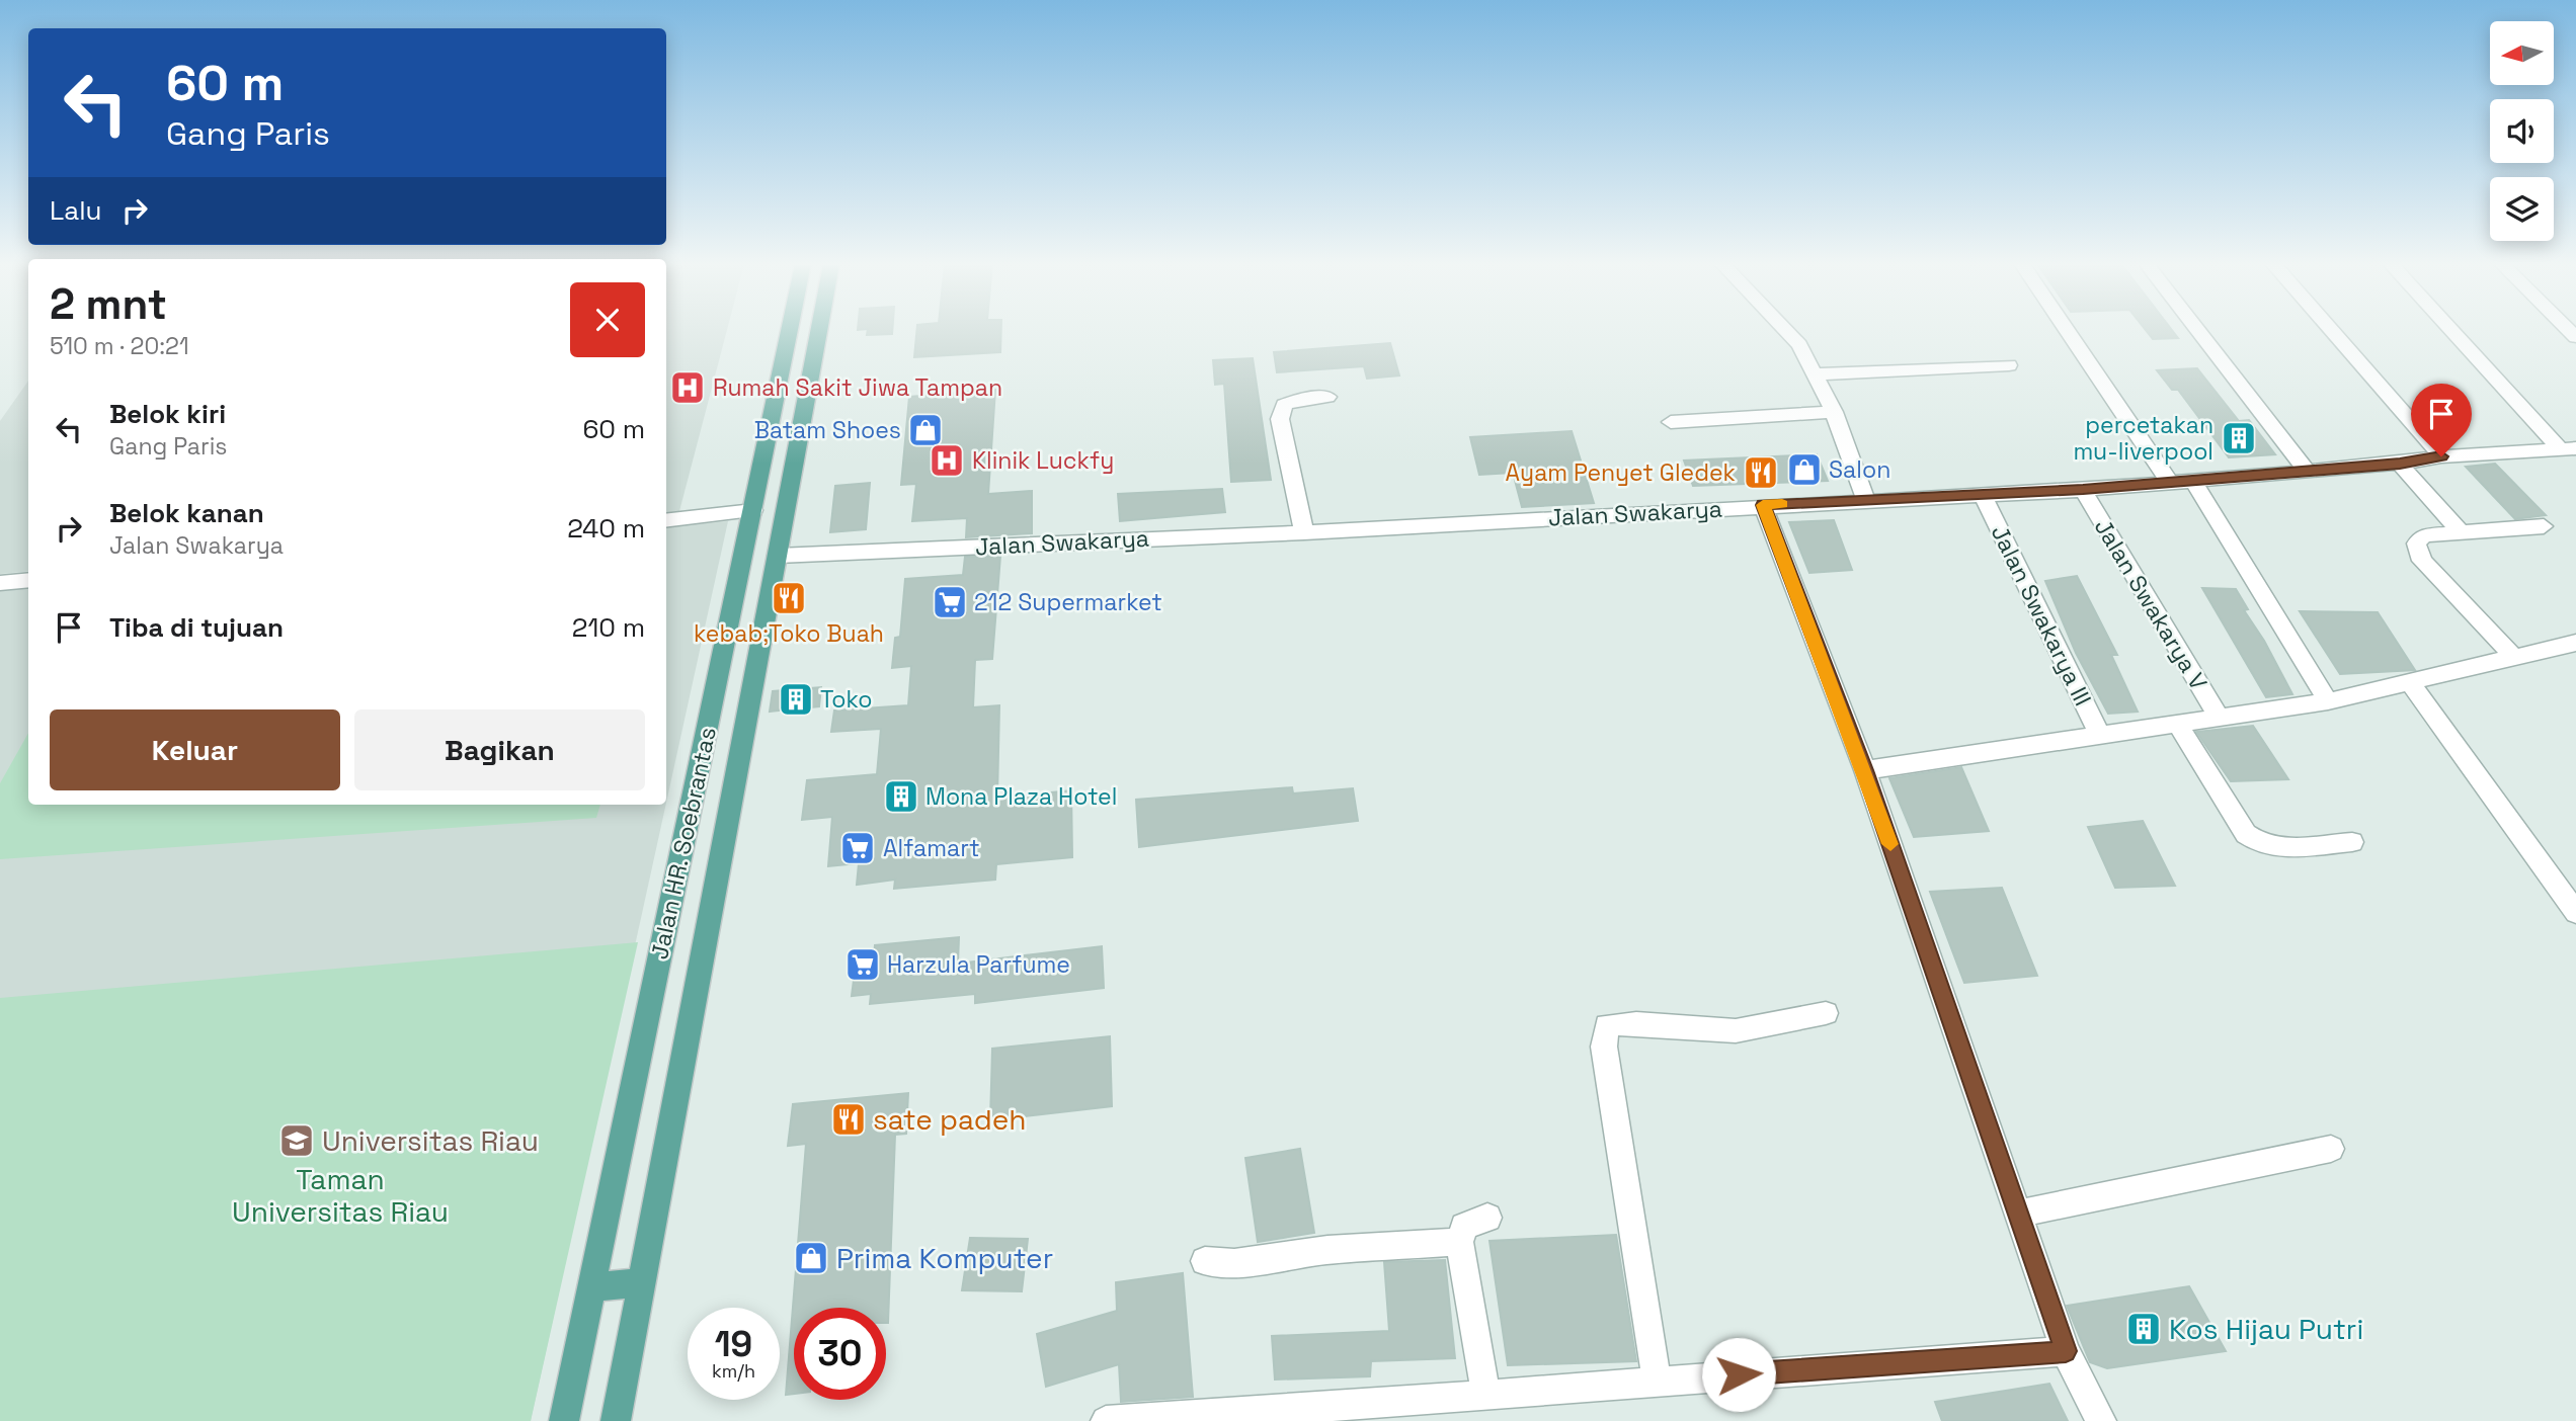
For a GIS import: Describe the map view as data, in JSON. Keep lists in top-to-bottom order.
{
  "streets": {
    "main road": ["Jalan HR. Soebrantas"],
    "street": ["Jalan Swakarya", "Jalan Swakarya V", "Jalan Swakarya III"]
  },
  "crossings": [
    ["Jalan Swakarya", "Jalan Swakarya V"],
    ["Jalan Swakarya", "Jalan Swakarya III"],
    ["Jalan Swakarya", "Jalan HR. Soebrantas"]
  ],
  "parks": ["Taman Universitas Riau"],
  "places": {
    "hospital": ["Rumah Sakit Jiwa Tampan", "Klinik Luckfy"],
    "shop": ["Batam Shoes", "Salon", "Prima Komputer"],
    "building": [
      "percetakan mu-liverpool",
      "Toko",
      "Mona Plaza Hotel",
      "Kos Hijau Putri"
    ],
    "restaurant": ["Ayam Penyet Gledek", "kebab;Toko Buah", "sate padeh"],
    "supermarket": ["212 Supermarket", "Alfamart", "Harzula Parfume"],
    "school or university": ["Universitas Riau"]
  },
  "north": "left",
  "page": {
    "turn": ["60 m", "Gang Paris"],
    "then": "Lalu",
    "heading": ["2 mnt", "510 m · 20:21"],
    "list": [
      {
        "name": "Belok kiri",
        "note": "Gang Paris",
        "value": "60 m"
      },
      {
        "name": "Belok kanan",
        "note": "Jalan Swakarya",
        "value": "240 m"
      },
      {
        "name": "Tiba di tujuan",
        "value": "210 m"
      }
    ],
    "buttons": ["Keluar", "Bagikan"],
    "speed": "19 km/h",
    "limit": "30"
  }
}
